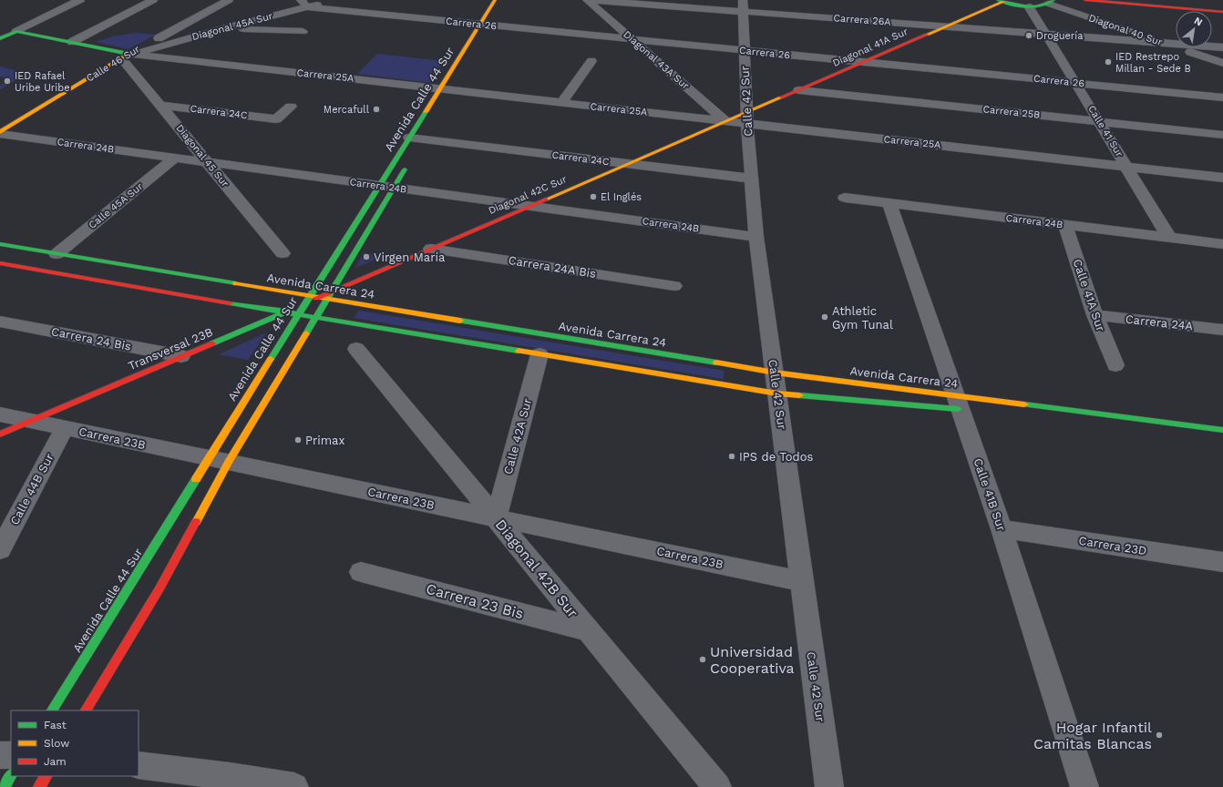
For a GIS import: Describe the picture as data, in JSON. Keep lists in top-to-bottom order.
{
  "streets": {
    "main road": [
      "Diagonal 41A Sur",
      "Calle 46 Sur",
      "Carrera 25A",
      "Avenida Calle 44 Sur",
      "Diagonal 42C Sur",
      "Avenida Carrera 24",
      "Transversal 23B"
    ],
    "street": [
      "Carrera 26A",
      "Carrera 26",
      "Diagonal 45A Sur",
      "Diagonal 40 Sur",
      "Diagonal 43A Sur",
      "Calle 42 Sur",
      "Carrera 24C",
      "Carrera 25B",
      "Calle 41 Sur",
      "Carrera 24B",
      "Diagonal 45 Sur",
      "Calle 45A Sur",
      "Carrera 24A Bis",
      "Calle 41A Sur",
      "Carrera 24A",
      "Carrera 24 Bis",
      "Calle 42A Sur",
      "Carrera 23B",
      "Calle 44B Sur",
      "Calle 41B Sur",
      "Carrera 23D",
      "Diagonal 42B Sur",
      "Carrera 23 Bis"
    ]
  },
  "crossings": [
    ["Carrera 26A", "Diagonal 40 Sur"],
    ["Carrera 26A", "Diagonal 41A Sur"],
    ["Carrera 26A", "Diagonal 43A Sur"],
    ["Carrera 26A", "Calle 42 Sur"],
    ["Carrera 26A", "Calle 41 Sur"],
    ["Carrera 26", "Diagonal 45A Sur"],
    ["Carrera 26", "Diagonal 41A Sur"],
    ["Carrera 26", "Diagonal 43A Sur"],
    ["Carrera 26", "Avenida Calle 44 Sur"],
    ["Carrera 26", "Calle 42 Sur"],
    ["Carrera 26", "Calle 41 Sur"],
    ["Diagonal 45A Sur", "Calle 46 Sur"],
    ["Diagonal 45A Sur", "Carrera 25A"],
    ["Diagonal 45A Sur", "Diagonal 45 Sur"],
    ["Diagonal 41A Sur", "Carrera 25A"],
    ["Diagonal 41A Sur", "Calle 42 Sur"],
    ["Diagonal 41A Sur", "Carrera 25B"],
    ["Diagonal 43A Sur", "Carrera 25A"],
    ["Diagonal 43A Sur", "Diagonal 42C Sur"],
    ["Calle 46 Sur", "Carrera 25A"],
    ["Calle 46 Sur", "Carrera 24B"],
    ["Calle 46 Sur", "Diagonal 45 Sur"],
    ["Carrera 25A", "Avenida Calle 44 Sur"],
    ["Carrera 25A", "Calle 42 Sur"],
    ["Carrera 25A", "Calle 41 Sur"],
    ["Carrera 25A", "Diagonal 45 Sur"],
    ["Carrera 25A", "Diagonal 42C Sur"],
    ["Avenida Calle 44 Sur", "Carrera 24C"],
    ["Avenida Calle 44 Sur", "Carrera 24B"],
    ["Avenida Calle 44 Sur", "Diagonal 42C Sur"],
    ["Avenida Calle 44 Sur", "Avenida Carrera 24"],
    ["Avenida Calle 44 Sur", "Transversal 23B"],
    ["Avenida Calle 44 Sur", "Carrera 23B"],
    ["Calle 42 Sur", "Carrera 24C"],
    ["Calle 42 Sur", "Carrera 24B"],
    ["Calle 42 Sur", "Avenida Carrera 24"],
    ["Calle 42 Sur", "Carrera 23B"],
    ["Carrera 24C", "Diagonal 45 Sur"],
    ["Carrera 24C", "Diagonal 42C Sur"],
    ["Carrera 25B", "Calle 41 Sur"],
    ["Calle 41 Sur", "Carrera 24B"],
    ["Carrera 24B", "Diagonal 45 Sur"],
    ["Carrera 24B", "Diagonal 42C Sur"],
    ["Carrera 24B", "Calle 45A Sur"],
    ["Carrera 24B", "Calle 41A Sur"],
    ["Carrera 24B", "Calle 41B Sur"],
    ["Diagonal 42C Sur", "Carrera 24A Bis"],
    ["Diagonal 42C Sur", "Avenida Carrera 24"],
    ["Diagonal 42C Sur", "Transversal 23B"],
    ["Calle 45A Sur", "Avenida Carrera 24"],
    ["Avenida Carrera 24", "Transversal 23B"],
    ["Avenida Carrera 24", "Calle 42A Sur"],
    ["Avenida Carrera 24", "Calle 41B Sur"],
    ["Calle 41A Sur", "Carrera 24A"],
    ["Carrera 24 Bis", "Transversal 23B"],
    ["Transversal 23B", "Carrera 23B"],
    ["Calle 42A Sur", "Carrera 23B"],
    ["Calle 42A Sur", "Diagonal 42B Sur"],
    ["Carrera 23B", "Calle 44B Sur"],
    ["Carrera 23B", "Diagonal 42B Sur"],
    ["Calle 41B Sur", "Carrera 23D"],
    ["Diagonal 42B Sur", "Carrera 23 Bis"]
  ],
  "places": [
    "Droguería",
    "IED Restrepo Millan - Sede B",
    "IED Rafael Uribe Uribe",
    "Mercafull",
    "El Inglés",
    "Virgen María",
    "Athletic Gym Tunal",
    "Primax",
    "IPS de Todos",
    "Universidad Cooperativa",
    "Hogar Infantil Camitas Blancas"
  ],
  "legend": ["Fast", "Slow", "Jam"],
  "north": "top right"
}
